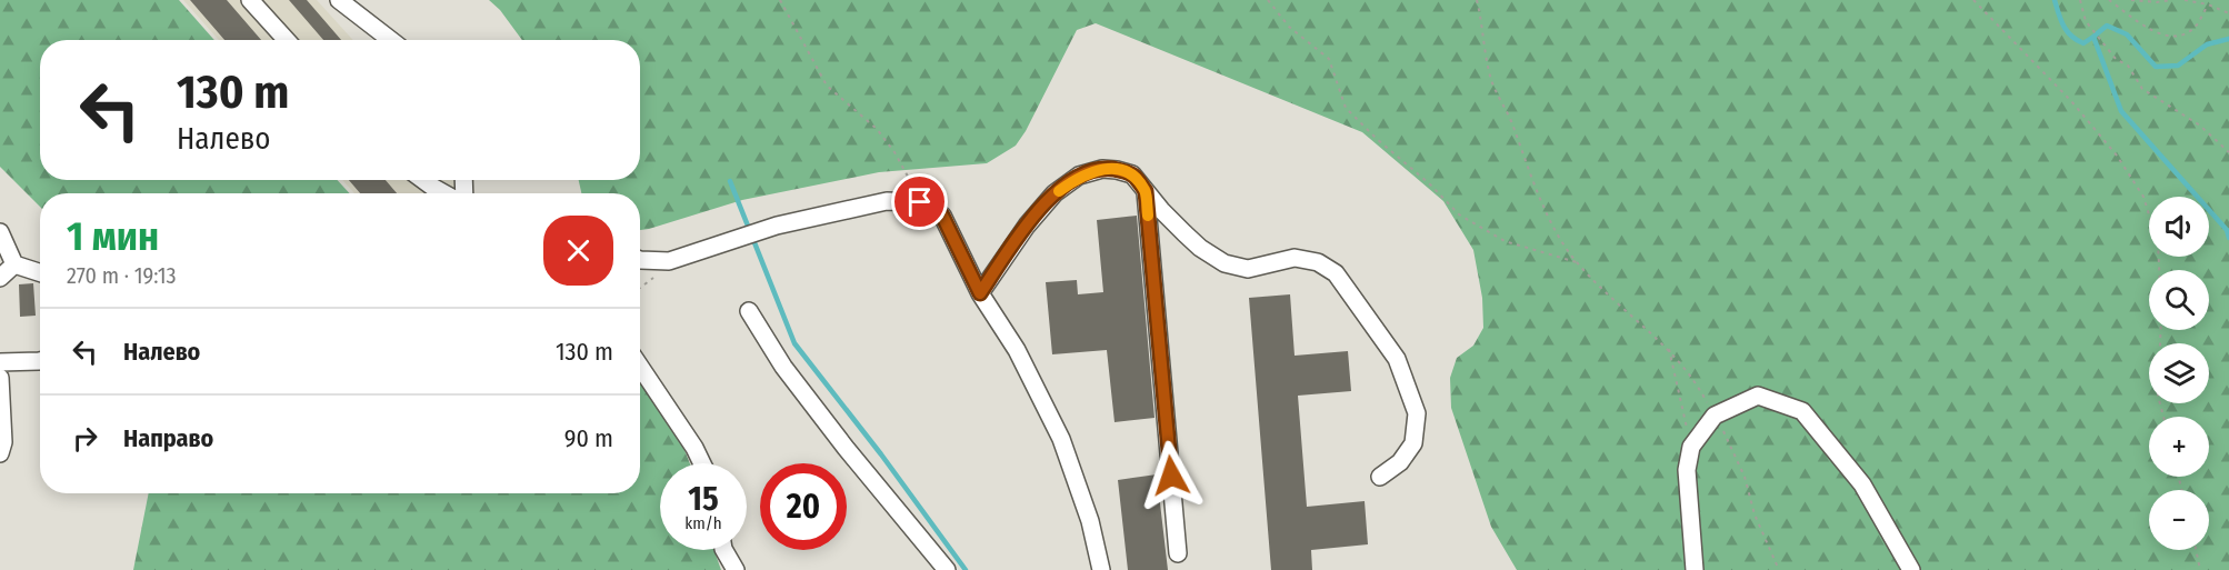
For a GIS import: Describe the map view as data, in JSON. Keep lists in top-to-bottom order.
{
  "page": {
    "turn": ["130 m", "Налево"],
    "heading": ["1 мин", "270 m · 19:13"],
    "map_buttons": ["+", "−"],
    "list": [
      {
        "name": "Налево",
        "value": "130 m"
      },
      {
        "name": "Направо",
        "value": "90 m"
      }
    ],
    "speed": "15 km/h",
    "limit": "20"
  }
}
